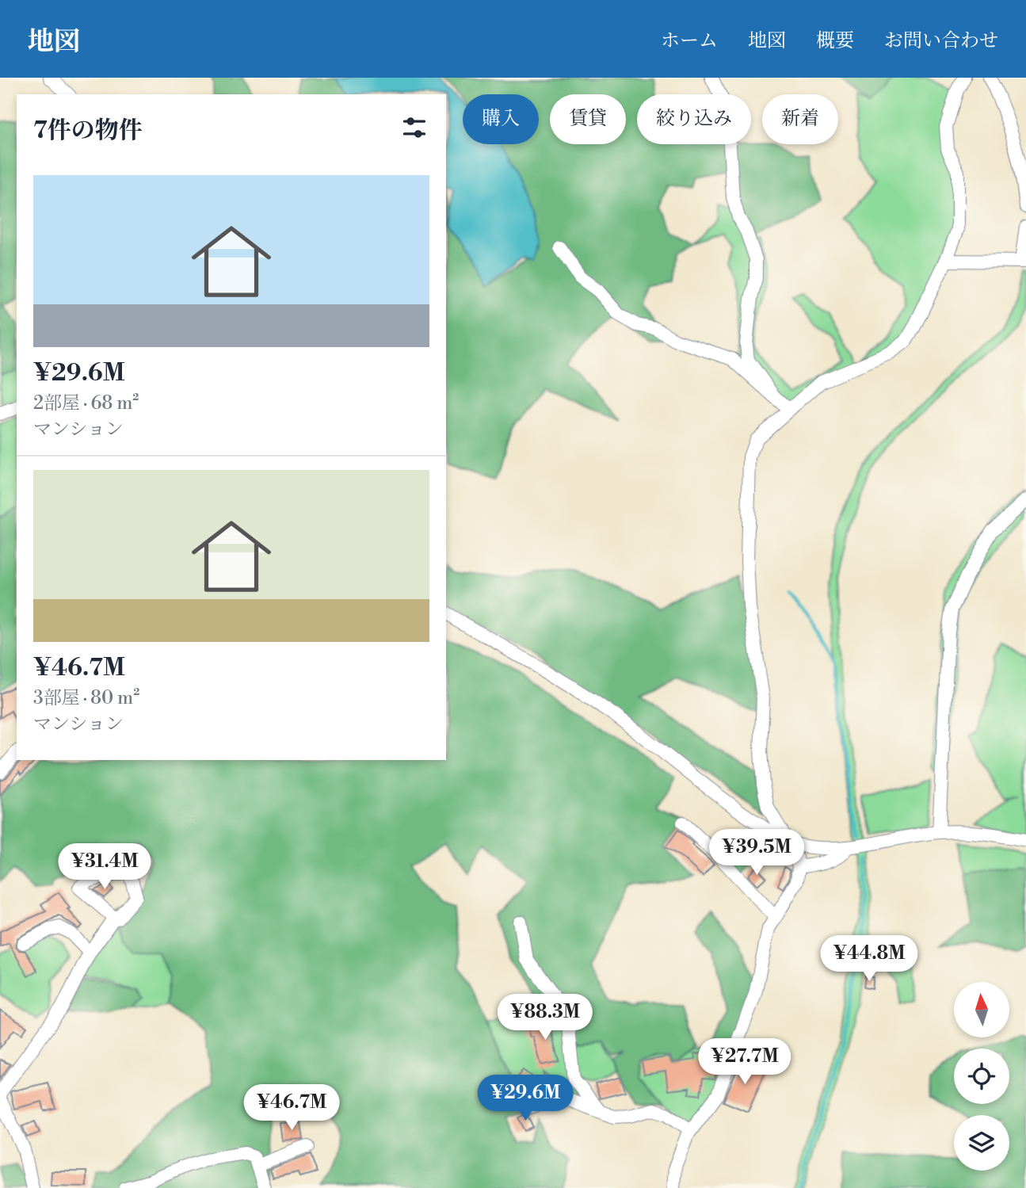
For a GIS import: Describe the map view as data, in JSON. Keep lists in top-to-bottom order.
{
  "north": "top",
  "page": {
    "header": "地図",
    "nav": [
      "ホーム",
      "地図",
      "概要",
      "お問い合わせ"
    ],
    "chip": [
      "購入",
      "賃貸",
      "絞り込み",
      "新着"
    ],
    "heading": "7件の物件",
    "list": [
      {
        "name": "¥29.6M",
        "note": "2部屋 · 68 m² · マンション"
      },
      {
        "name": "¥46.7M",
        "note": "3部屋 · 80 m² · マンション"
      }
    ],
    "price": [
      "¥39.5M",
      "¥31.4M",
      "¥44.8M",
      "¥88.3M",
      "¥27.7M",
      "¥29.6M",
      "¥46.7M"
    ]
  }
}
